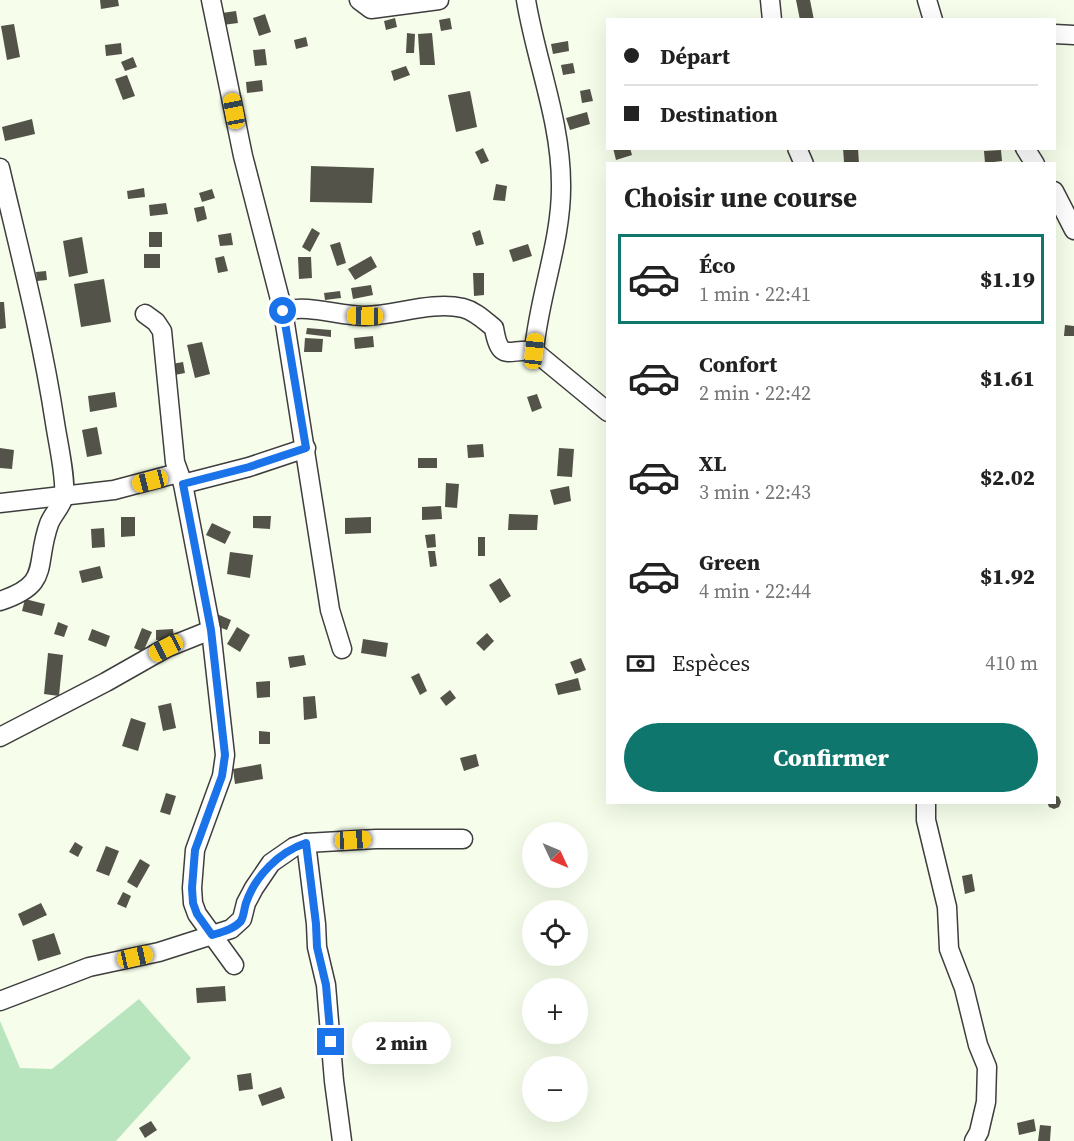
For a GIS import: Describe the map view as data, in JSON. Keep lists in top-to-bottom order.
{
  "north": "bottom right",
  "page": {
    "banner": ["Départ", "Destination"],
    "heading": "Choisir une course",
    "list": [
      {
        "name": "Éco",
        "note": "1 min · 22:41",
        "value": "$1.19"
      },
      {
        "name": "Confort",
        "note": "2 min · 22:42",
        "value": "$1.61"
      },
      {
        "name": "XL",
        "note": "3 min · 22:43",
        "value": "$2.02"
      },
      {
        "name": "Green",
        "note": "4 min · 22:44",
        "value": "$1.92"
      }
    ],
    "pay": ["Espèces", "410 m"],
    "buttons": "Confirmer",
    "map_buttons": ["+", "−"],
    "bubble": "2 min"
  }
}
